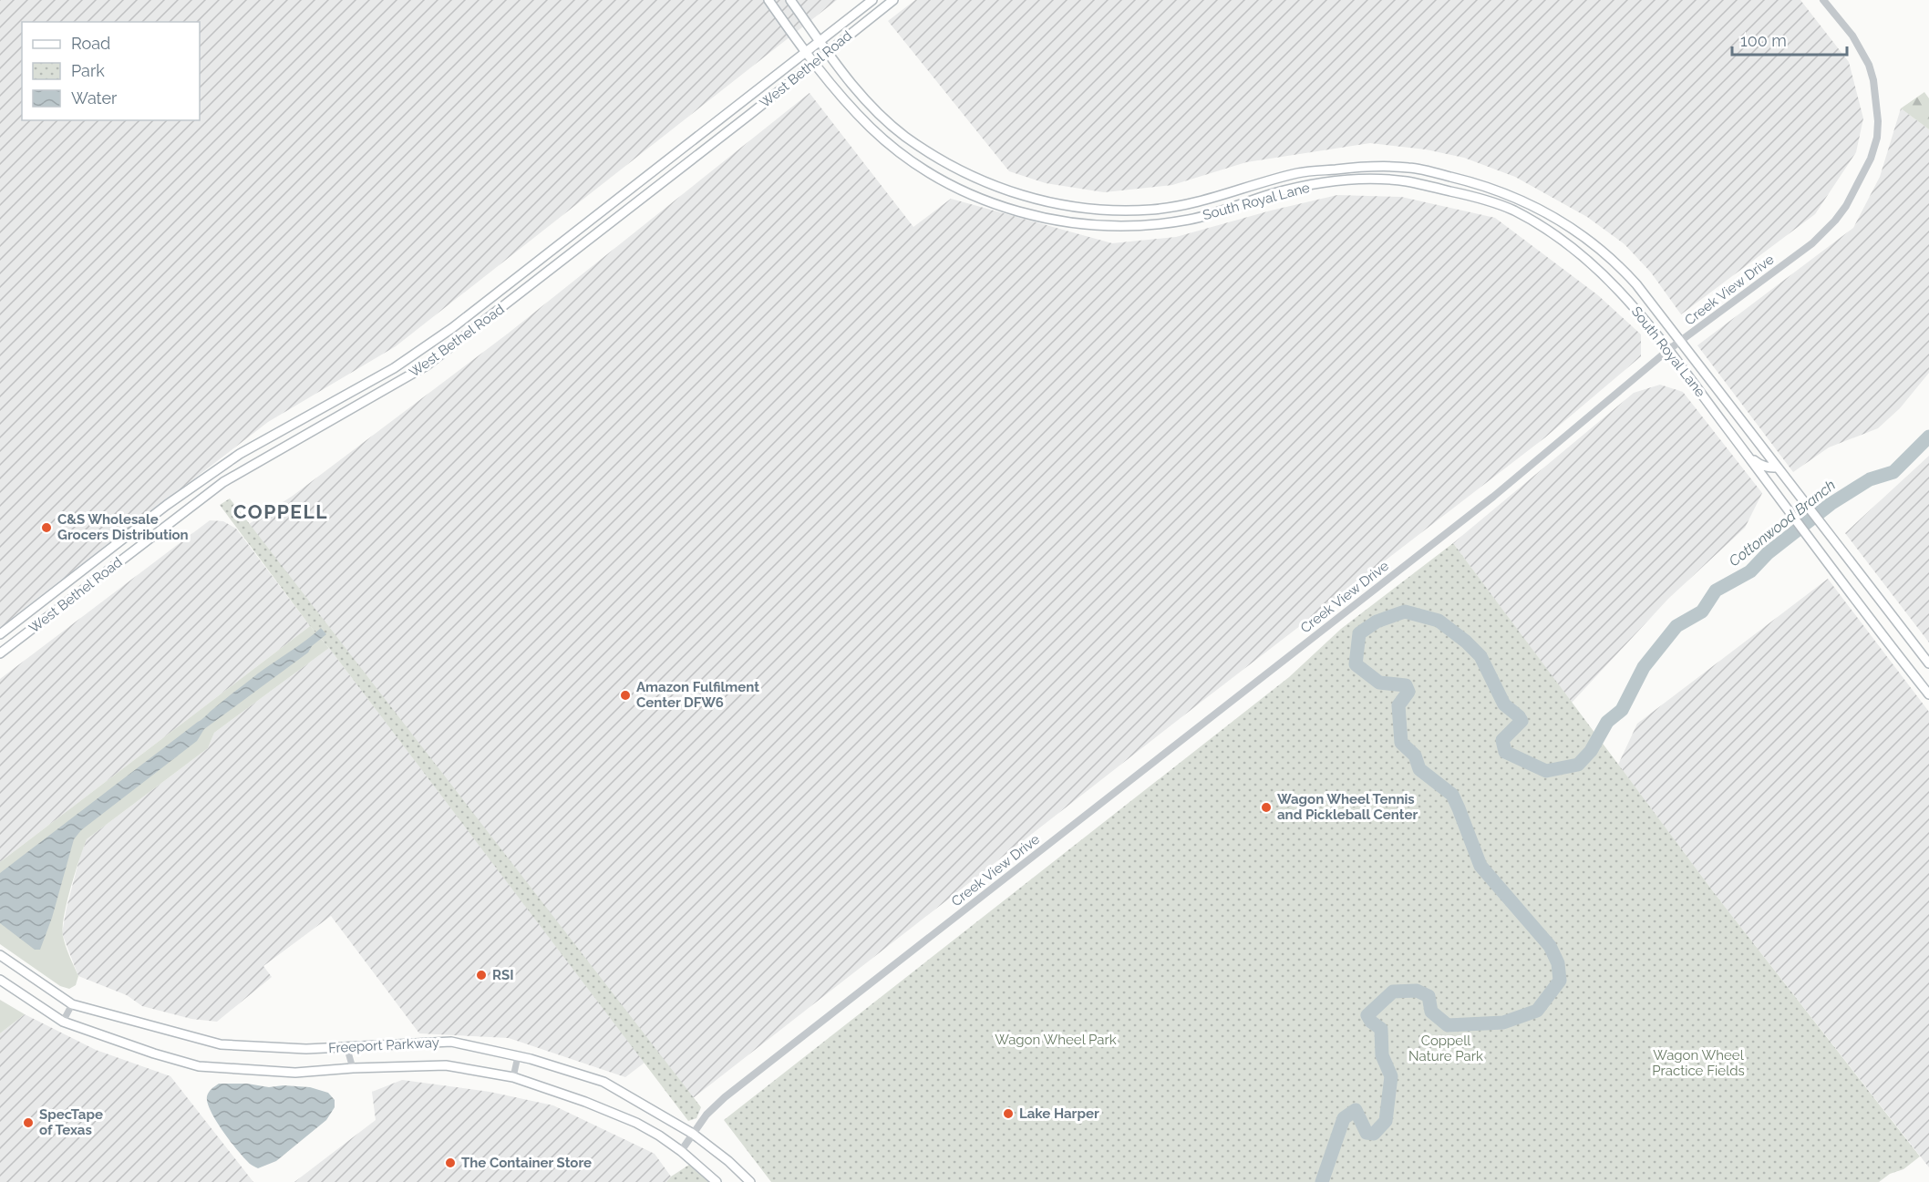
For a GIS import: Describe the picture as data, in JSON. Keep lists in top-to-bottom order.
{
  "streets": {
    "main road": ["West Bethel Road", "South Royal Lane", "Freeport Parkway"],
    "street": ["Creek View Drive"]
  },
  "crossings": [
    ["West Bethel Road", "South Royal Lane"],
    ["South Royal Lane", "Creek View Drive"],
    ["Creek View Drive", "Freeport Parkway"]
  ],
  "districts": ["COPPELL"],
  "water": ["Cottonwood Branch"],
  "parks": ["Wagon Wheel Park", "Coppell Nature Park", "Wagon Wheel Practice Fields"],
  "places": [
    "C&S Wholesale Grocers Distribution",
    "Amazon Fulfilment Center DFW6",
    "Wagon Wheel Tennis and Pickleball Center",
    "RSI",
    "Lake Harper",
    "SpecTape of Texas",
    "The Container Store"
  ],
  "legend": ["Road", "Park", "Water"],
  "scale_bar": "100 m"
}
